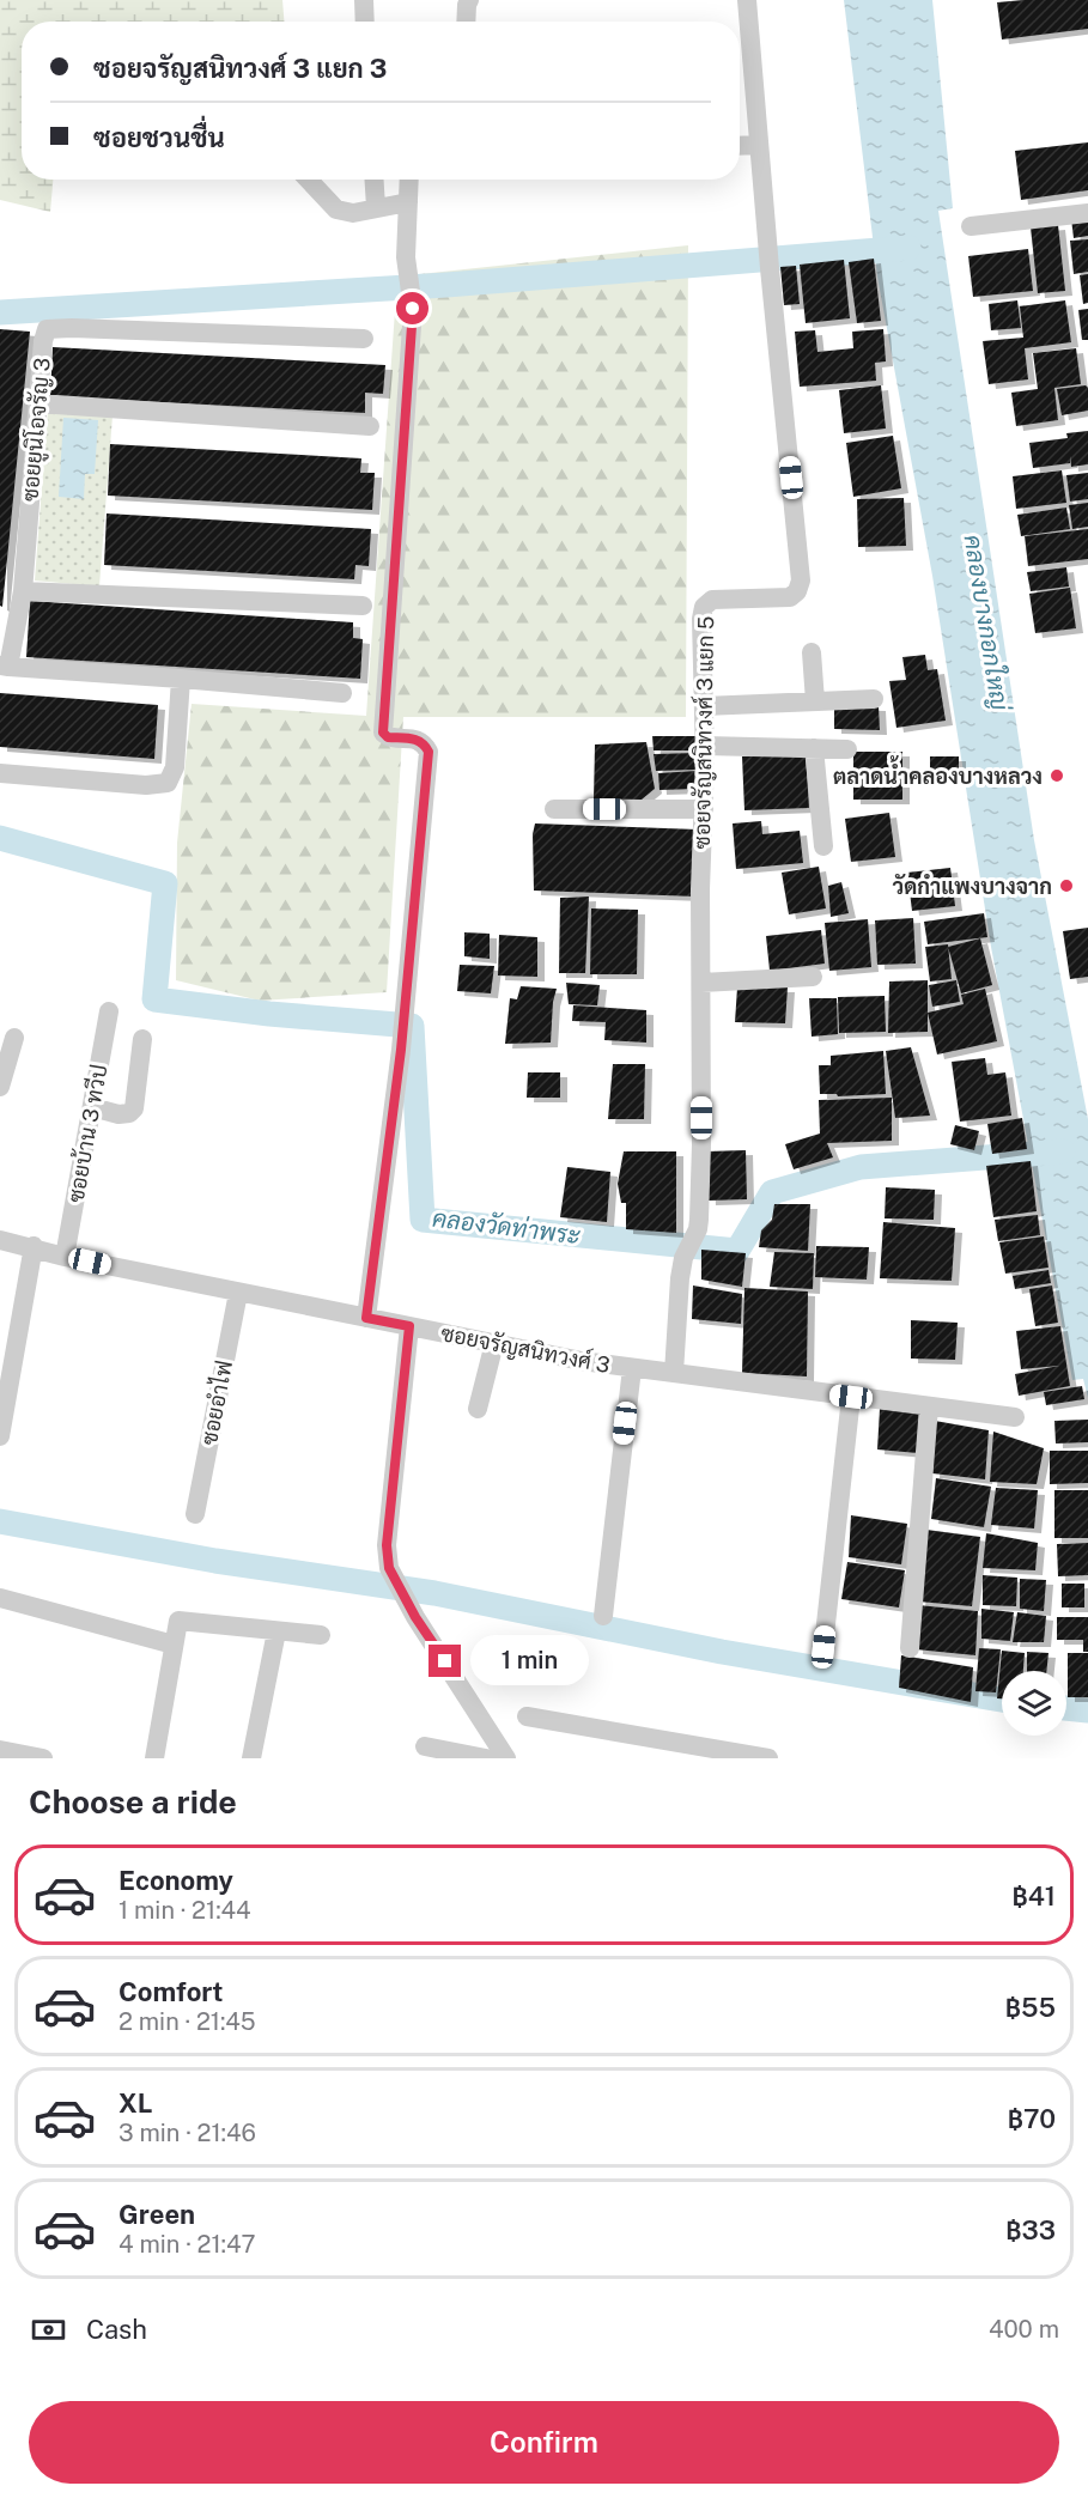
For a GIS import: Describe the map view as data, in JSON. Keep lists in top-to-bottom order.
{
  "streets": {
    "street": [
      "ซอยยูนิโอจรัญ 3",
      "ซอยจรัญสนิทวงศ์ 3 แยก 5",
      "ซอยบ้าน 3 ทวีป",
      "ซอยจรัญสนิทวงศ์ 3",
      "ซอยอำไฟ"
    ]
  },
  "crossings": [
    ["ซอยจรัญสนิทวงศ์ 3 แยก 5", "ซอยจรัญสนิทวงศ์ 3"],
    ["ซอยบ้าน 3 ทวีป", "ซอยจรัญสนิทวงศ์ 3"],
    ["ซอยจรัญสนิทวงศ์ 3", "ซอยอำไฟ"]
  ],
  "water": ["คลองบางกอกใหญ่", "คลองวัดท่าพระ"],
  "places": ["ตลาดน้ำคลองบางหลวง", "วัดกำแพงบางจาก"],
  "page": {
    "banner": ["ซอยจรัญสนิทวงศ์ 3 แยก 3", "ซอยชวนชื่น"],
    "bubble": "1 min",
    "heading": "Choose a ride",
    "list": [
      {
        "name": "Economy",
        "note": "1 min · 21:44",
        "value": "฿41"
      },
      {
        "name": "Comfort",
        "note": "2 min · 21:45",
        "value": "฿55"
      },
      {
        "name": "XL",
        "note": "3 min · 21:46",
        "value": "฿70"
      },
      {
        "name": "Green",
        "note": "4 min · 21:47",
        "value": "฿33"
      }
    ],
    "pay": ["Cash", "400 m"],
    "buttons": "Confirm"
  }
}
